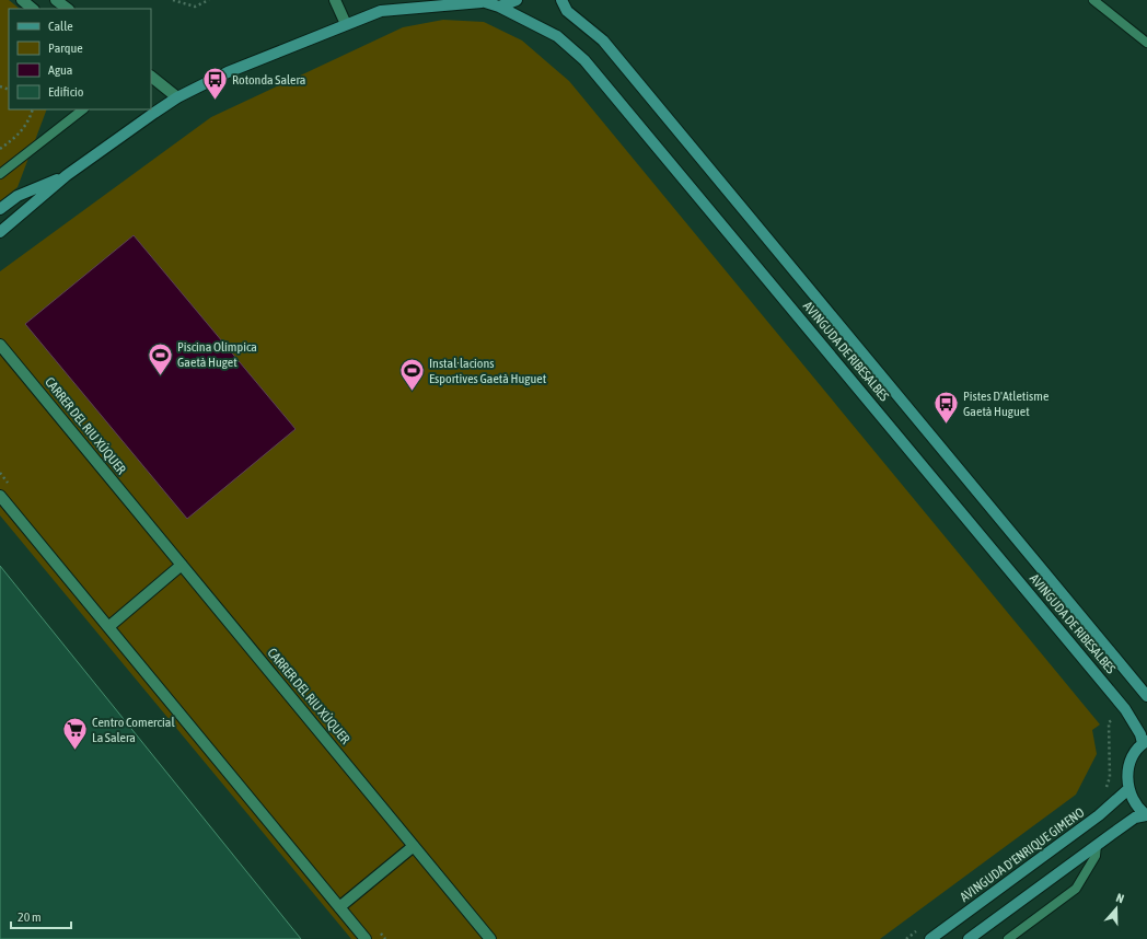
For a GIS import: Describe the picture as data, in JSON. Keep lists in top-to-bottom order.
{
  "streets": {
    "street": ["AVINGUDA DE RIBESALBES", "CARRER DEL RIU XÚQUER", "AVINGUDA D'ENRIQUE GIMENO"]
  },
  "places": {
    "bus stop": ["Rotonda Salera", "Pistes D'Atletisme Gaetà Huguet"],
    "sports": ["Piscina Olímpica Gaetà Huget", "Instal·lacions Esportives Gaetà Huguet"],
    "supermarket": ["Centro Comercial La Salera"]
  },
  "legend": [
    "Calle",
    "Parque",
    "Agua",
    "Edificio"
  ],
  "scale_bar": "20 m",
  "north": "top"
}
